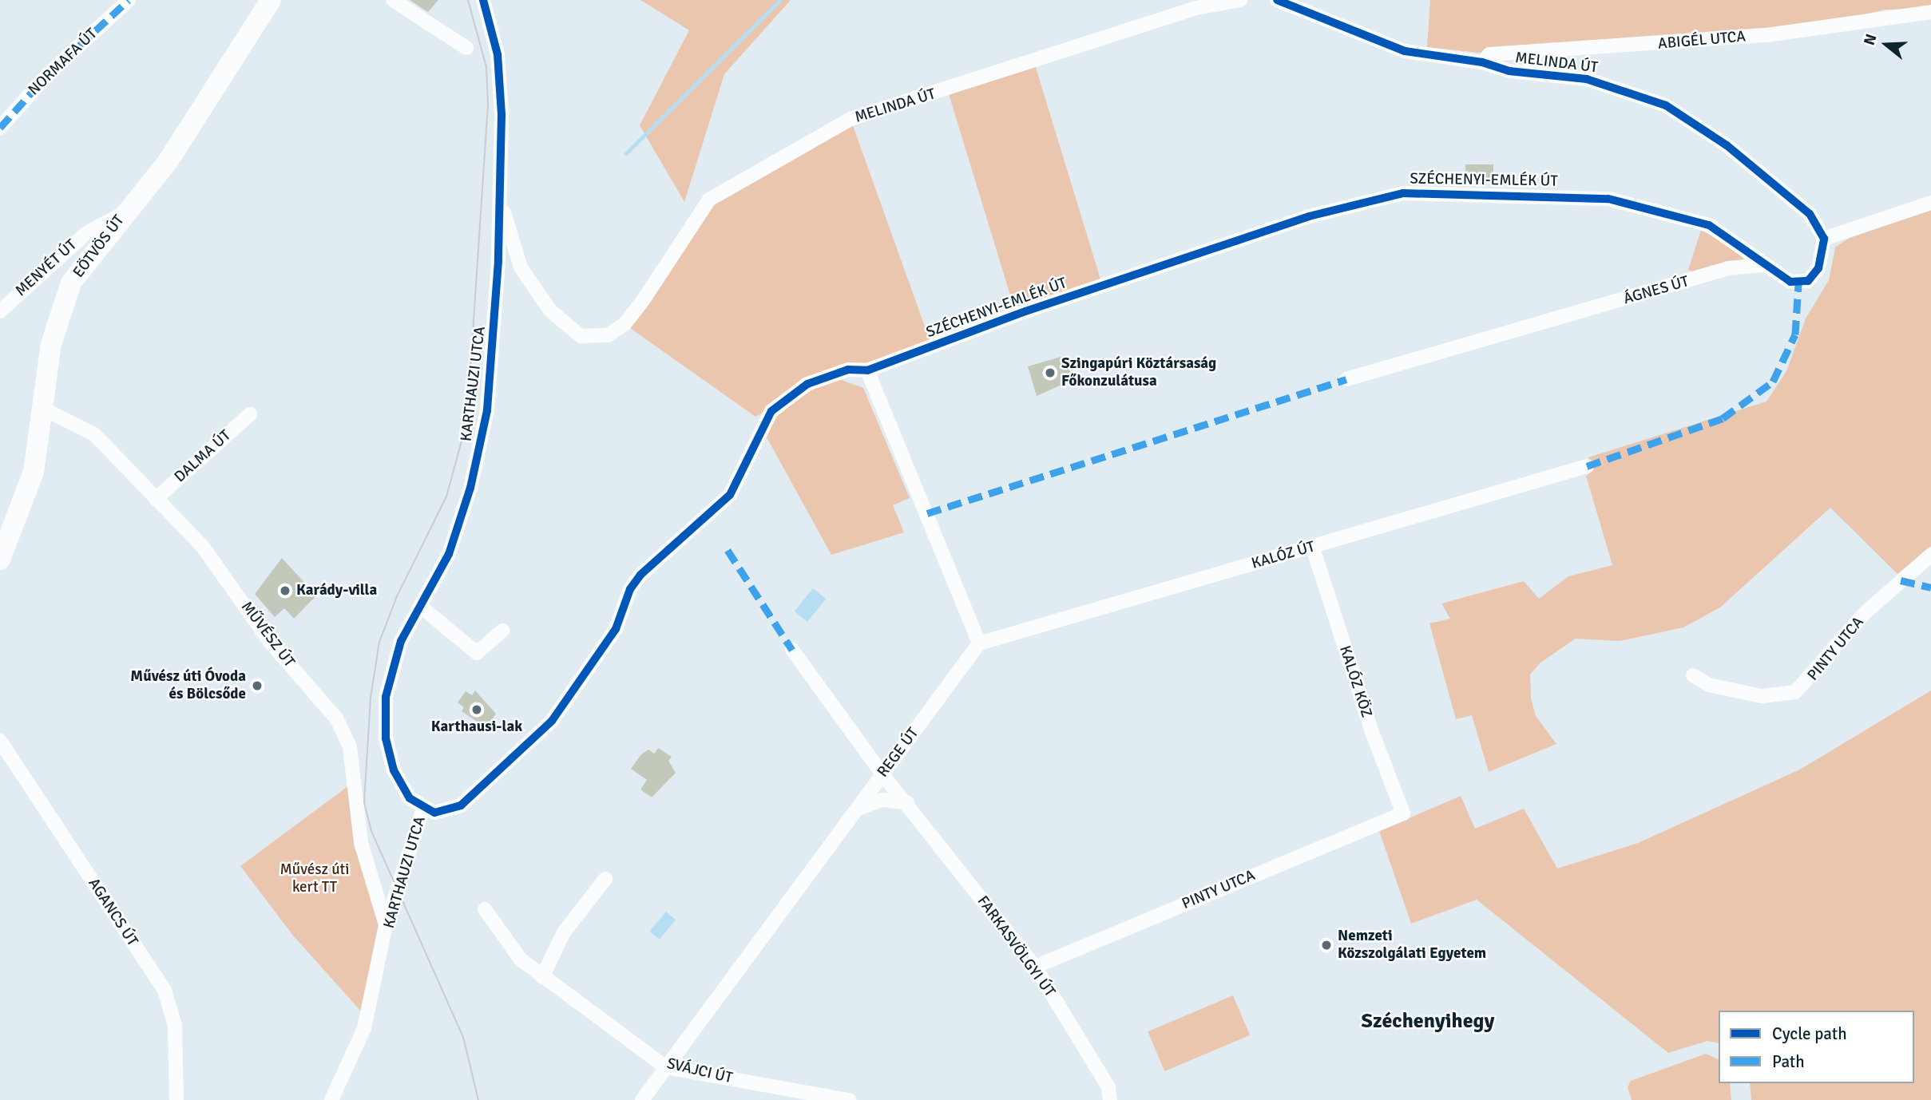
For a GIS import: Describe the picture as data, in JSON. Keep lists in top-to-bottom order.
{
  "streets": {
    "street": [
      "ABIGÉL UTCA",
      "NORMAFA ÚT",
      "MELINDA ÚT",
      "SZÉCHENYI-EMLÉK ÚT",
      "EÖTVÖS ÚT",
      "MENYÉT ÚT",
      "ÁGNES ÚT",
      "KARTHAUZI UTCA",
      "DALMA ÚT",
      "KALÓZ ÚT",
      "MŰVÉSZ ÚT",
      "PINTY UTCA",
      "KALÓZ KÖZ",
      "REGE ÚT",
      "AGANCS ÚT",
      "FARKASVÖLGYI ÚT",
      "SVÁJCI ÚT"
    ]
  },
  "crossings": [
    ["ABIGÉL UTCA", "MELINDA ÚT"],
    ["MELINDA ÚT", "KARTHAUZI UTCA"],
    ["SZÉCHENYI-EMLÉK ÚT", "ÁGNES ÚT"],
    ["SZÉCHENYI-EMLÉK ÚT", "KARTHAUZI UTCA"],
    ["EÖTVÖS ÚT", "MENYÉT ÚT"],
    ["EÖTVÖS ÚT", "MŰVÉSZ ÚT"],
    ["KARTHAUZI UTCA", "MŰVÉSZ ÚT"],
    ["DALMA ÚT", "MŰVÉSZ ÚT"],
    ["KALÓZ ÚT", "KALÓZ KÖZ"],
    ["KALÓZ ÚT", "REGE ÚT"],
    ["PINTY UTCA", "KALÓZ KÖZ"],
    ["PINTY UTCA", "FARKASVÖLGYI ÚT"],
    ["REGE ÚT", "FARKASVÖLGYI ÚT"],
    ["REGE ÚT", "SVÁJCI ÚT"]
  ],
  "districts": ["Széchenyihegy"],
  "parks": ["Művész úti kert TT"],
  "places": [
    "Szingapúri Köztársaság Főkonzulátusa",
    "Karády-villa",
    "Művész úti Óvoda és Bölcsőde",
    "Karthausi-lak",
    "Nemzeti Közszolgálati Egyetem"
  ],
  "legend": ["Cycle path", "Path"],
  "north": "left"
}
